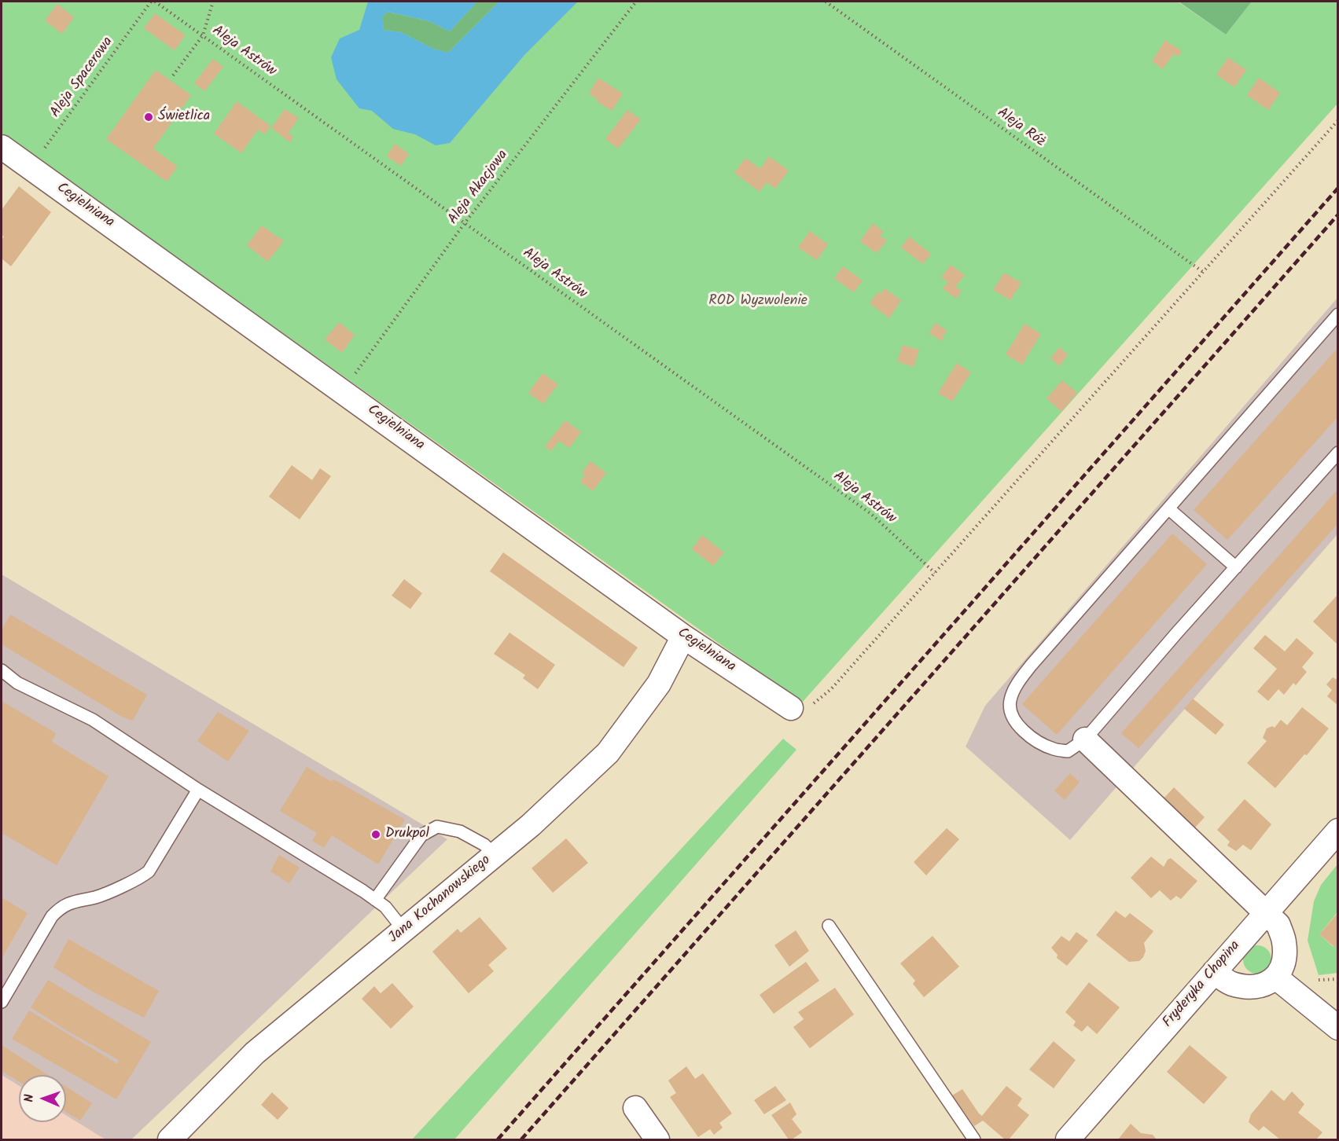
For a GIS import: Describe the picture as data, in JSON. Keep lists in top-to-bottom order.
{
  "streets": {
    "street": ["Cegielniana", "Jana Kochanowskiego", "Fryderyka Chopina"],
    "path": [
      "Aleja Astrów",
      "Aleja Spacerowa",
      "Aleja Róż",
      "Aleja Akacjowa"
    ]
  },
  "crossings": [
    ["Aleja Astrów", "Aleja Akacjowa"],
    ["Aleja Spacerowa", "Cegielniana"],
    ["Aleja Akacjowa", "Cegielniana"],
    ["Cegielniana", "Jana Kochanowskiego"]
  ],
  "parks": ["ROD Wyzwolenie"],
  "places": ["Świetlica", "Drukpol"],
  "north": "left"
}
